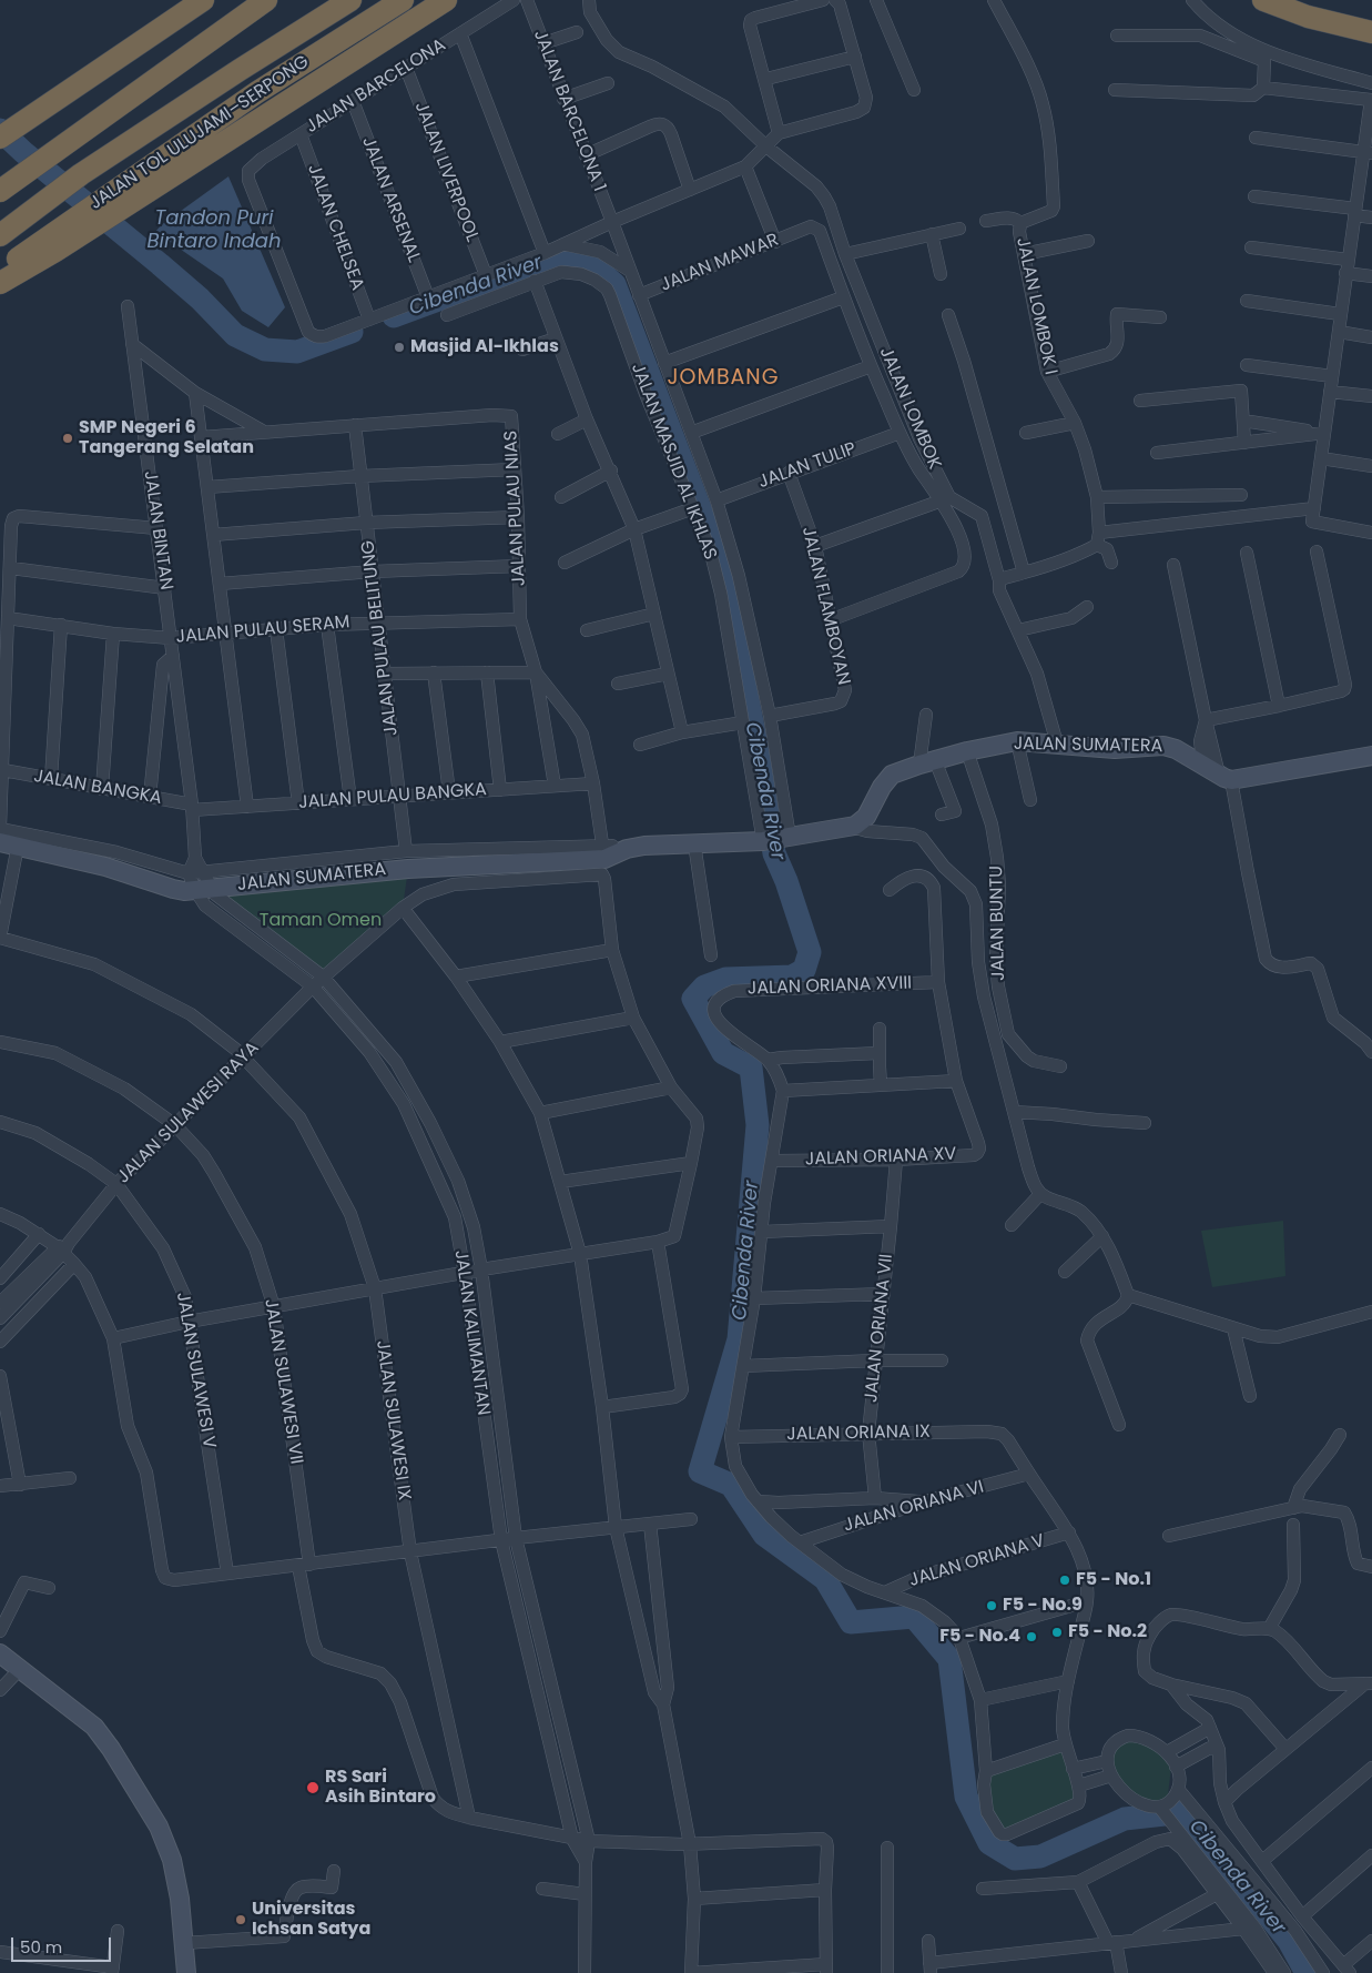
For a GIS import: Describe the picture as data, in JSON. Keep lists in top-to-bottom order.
{
  "streets": {
    "highway": ["JALAN TOL ULUJAMI–SERPONG"],
    "street": [
      "JALAN BARCELONA",
      "JALAN BARCELONA 1",
      "JALAN LIVERPOOL",
      "JALAN ARSENAL",
      "JALAN CHELSEA",
      "JALAN MAWAR",
      "JALAN LOMBOK I",
      "JALAN LOMBOK",
      "JALAN MASJID AL IKHLAS",
      "JALAN TULIP",
      "JALAN PULAU NIAS",
      "JALAN BINTAN",
      "JALAN FLAMBOYAN",
      "JALAN PULAU SERAM",
      "JALAN PULAU BELITUNG",
      "JALAN SUMATERA",
      "JALAN BANGKA",
      "JALAN PULAU BANGKA",
      "JALAN BUNTU",
      "JALAN ORIANA XVIII",
      "JALAN SULAWESI RAYA",
      "JALAN ORIANA XV",
      "JALAN ORIANA VII",
      "JALAN KALIMANTAN",
      "JALAN SULAWESI V",
      "JALAN SULAWESI VII",
      "JALAN SULAWESI IX",
      "JALAN ORIANA IX",
      "JALAN ORIANA VI",
      "JALAN ORIANA V"
    ]
  },
  "crossings": [
    ["JALAN BARCELONA", "JALAN LIVERPOOL"],
    ["JALAN BARCELONA", "JALAN ARSENAL"],
    ["JALAN BARCELONA", "JALAN CHELSEA"],
    ["JALAN LOMBOK", "JALAN SUMATERA"],
    ["JALAN MASJID AL IKHLAS", "JALAN SUMATERA"],
    ["JALAN TULIP", "JALAN FLAMBOYAN"],
    ["JALAN PULAU NIAS", "JALAN PULAU SERAM"],
    ["JALAN PULAU NIAS", "JALAN PULAU BELITUNG"],
    ["JALAN PULAU NIAS", "JALAN SUMATERA"],
    ["JALAN PULAU NIAS", "JALAN PULAU BANGKA"],
    ["JALAN BINTAN", "JALAN PULAU SERAM"],
    ["JALAN BINTAN", "JALAN SUMATERA"],
    ["JALAN BINTAN", "JALAN BANGKA"],
    ["JALAN BINTAN", "JALAN PULAU BANGKA"],
    ["JALAN BINTAN", "JALAN KALIMANTAN"],
    ["JALAN PULAU SERAM", "JALAN PULAU BELITUNG"],
    ["JALAN PULAU BELITUNG", "JALAN SUMATERA"],
    ["JALAN PULAU BELITUNG", "JALAN PULAU BANGKA"],
    ["JALAN SUMATERA", "JALAN BUNTU"],
    ["JALAN SUMATERA", "JALAN KALIMANTAN"],
    ["JALAN BANGKA", "JALAN PULAU BANGKA"],
    ["JALAN SULAWESI RAYA", "JALAN KALIMANTAN"],
    ["JALAN SULAWESI RAYA", "JALAN SULAWESI V"],
    ["JALAN SULAWESI RAYA", "JALAN SULAWESI VII"],
    ["JALAN SULAWESI RAYA", "JALAN SULAWESI IX"],
    ["JALAN ORIANA XV", "JALAN ORIANA VII"],
    ["JALAN ORIANA VII", "JALAN ORIANA IX"],
    ["JALAN SULAWESI VII", "JALAN SULAWESI IX"],
    ["JALAN ORIANA IX", "JALAN ORIANA VI"]
  ],
  "districts": ["JOMBANG"],
  "water": ["Tandon Puri Bintaro Indah", "Cibenda River"],
  "parks": ["Taman Omen"],
  "places": [
    "Masjid Al-Ikhlas",
    "SMP Negeri 6 Tangerang Selatan",
    "F5 - No.1",
    "F5 - No.9",
    "F5 - No.2",
    "F5 - No.4",
    "RS Sari Asih Bintaro",
    "Universitas Ichsan Satya"
  ],
  "scale_bar": "50 m"
}
